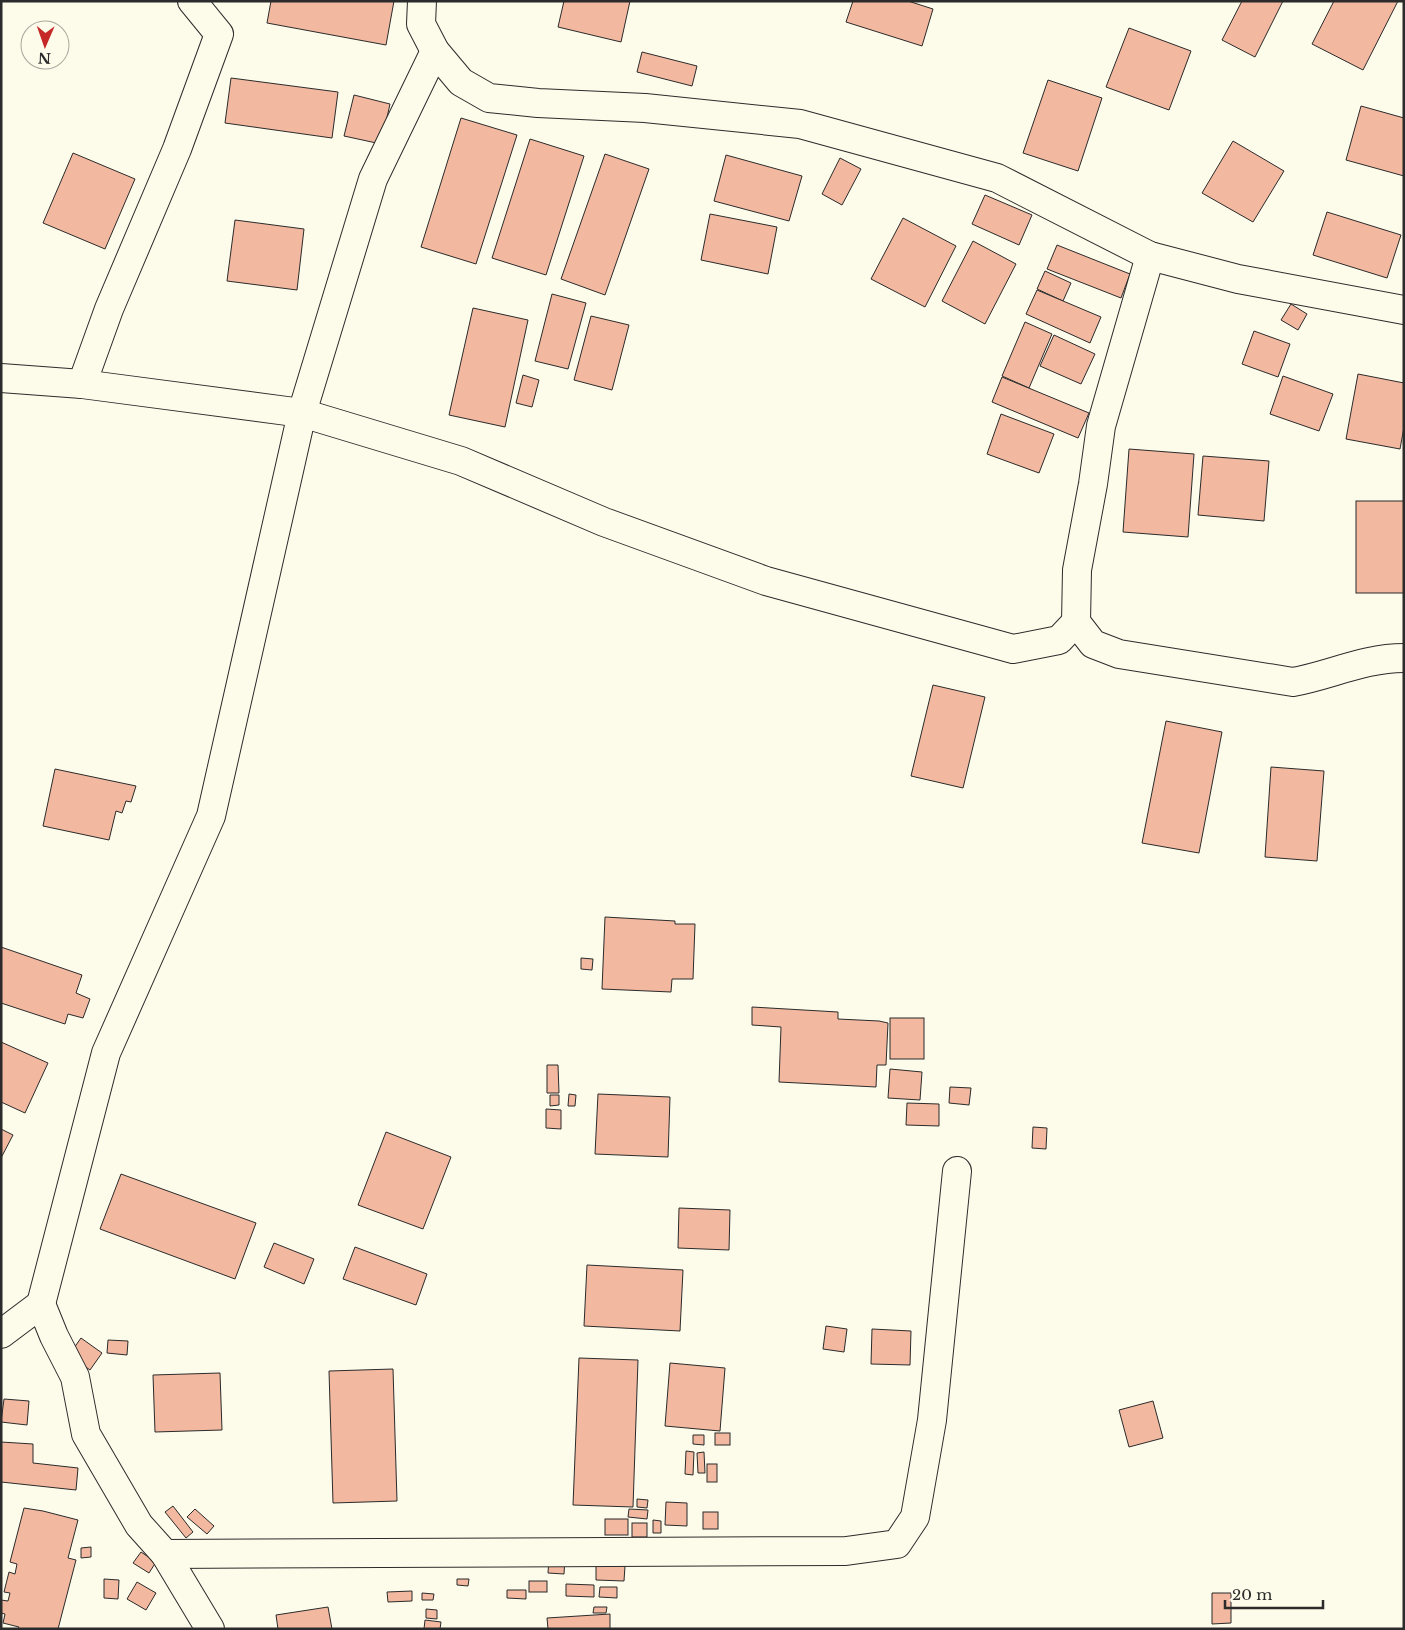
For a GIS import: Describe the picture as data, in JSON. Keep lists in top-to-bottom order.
{
  "scale_bar": "20 m",
  "north": "bottom"
}
